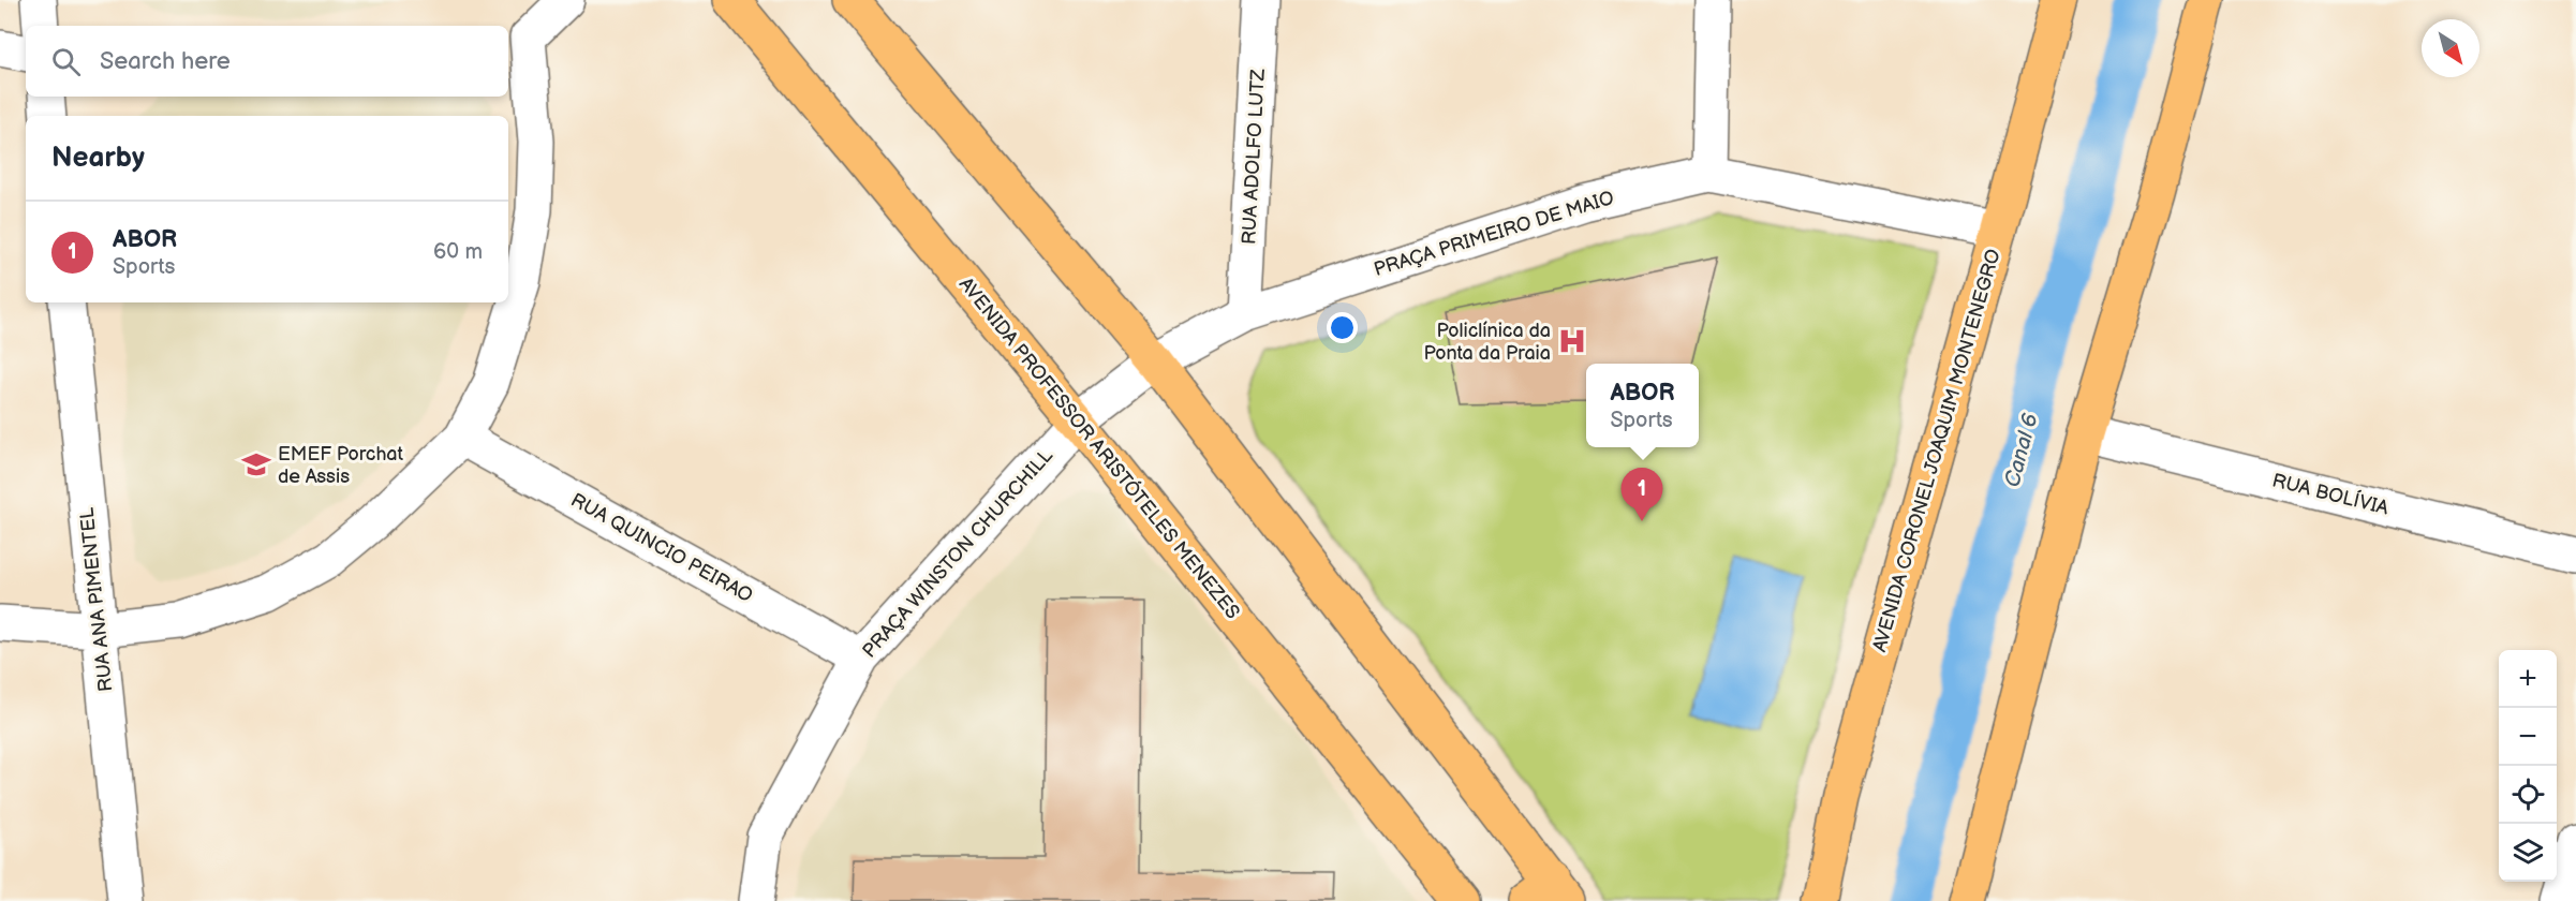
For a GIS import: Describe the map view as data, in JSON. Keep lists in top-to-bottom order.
{
  "streets": {
    "main road": ["AVENIDA PROFESSOR ARISTÓTELES MENEZES", "AVENIDA CORONEL JOAQUIM MONTENEGRO"],
    "street": [
      "RUA ADOLFO LUTZ",
      "PRAÇA PRIMEIRO DE MAIO",
      "RUA BOLÍVIA",
      "RUA QUINCIO PEIRAO",
      "PRAÇA WINSTON CHURCHILL",
      "RUA ANA PIMENTEL"
    ]
  },
  "crossings": [
    ["RUA ADOLFO LUTZ", "PRAÇA PRIMEIRO DE MAIO"],
    ["PRAÇA PRIMEIRO DE MAIO", "AVENIDA CORONEL JOAQUIM MONTENEGRO"],
    ["PRAÇA PRIMEIRO DE MAIO", "PRAÇA WINSTON CHURCHILL"],
    ["AVENIDA PROFESSOR ARISTÓTELES MENEZES", "PRAÇA WINSTON CHURCHILL"],
    ["RUA QUINCIO PEIRAO", "PRAÇA WINSTON CHURCHILL"]
  ],
  "water": ["Canal 6"],
  "places": {
    "hospital": ["Policlínica da Ponta da Praia"],
    "school or university": ["EMEF Porchat de Assis"]
  },
  "north": "bottom right",
  "page": {
    "search": "Search here",
    "heading": "Nearby",
    "list": [
      {
        "mark": "1",
        "name": "ABOR",
        "note": "Sports",
        "value": "60 m"
      }
    ],
    "popup": ["ABOR", "Sports"],
    "pins": "1",
    "map_buttons": ["+", "−"]
  }
}
